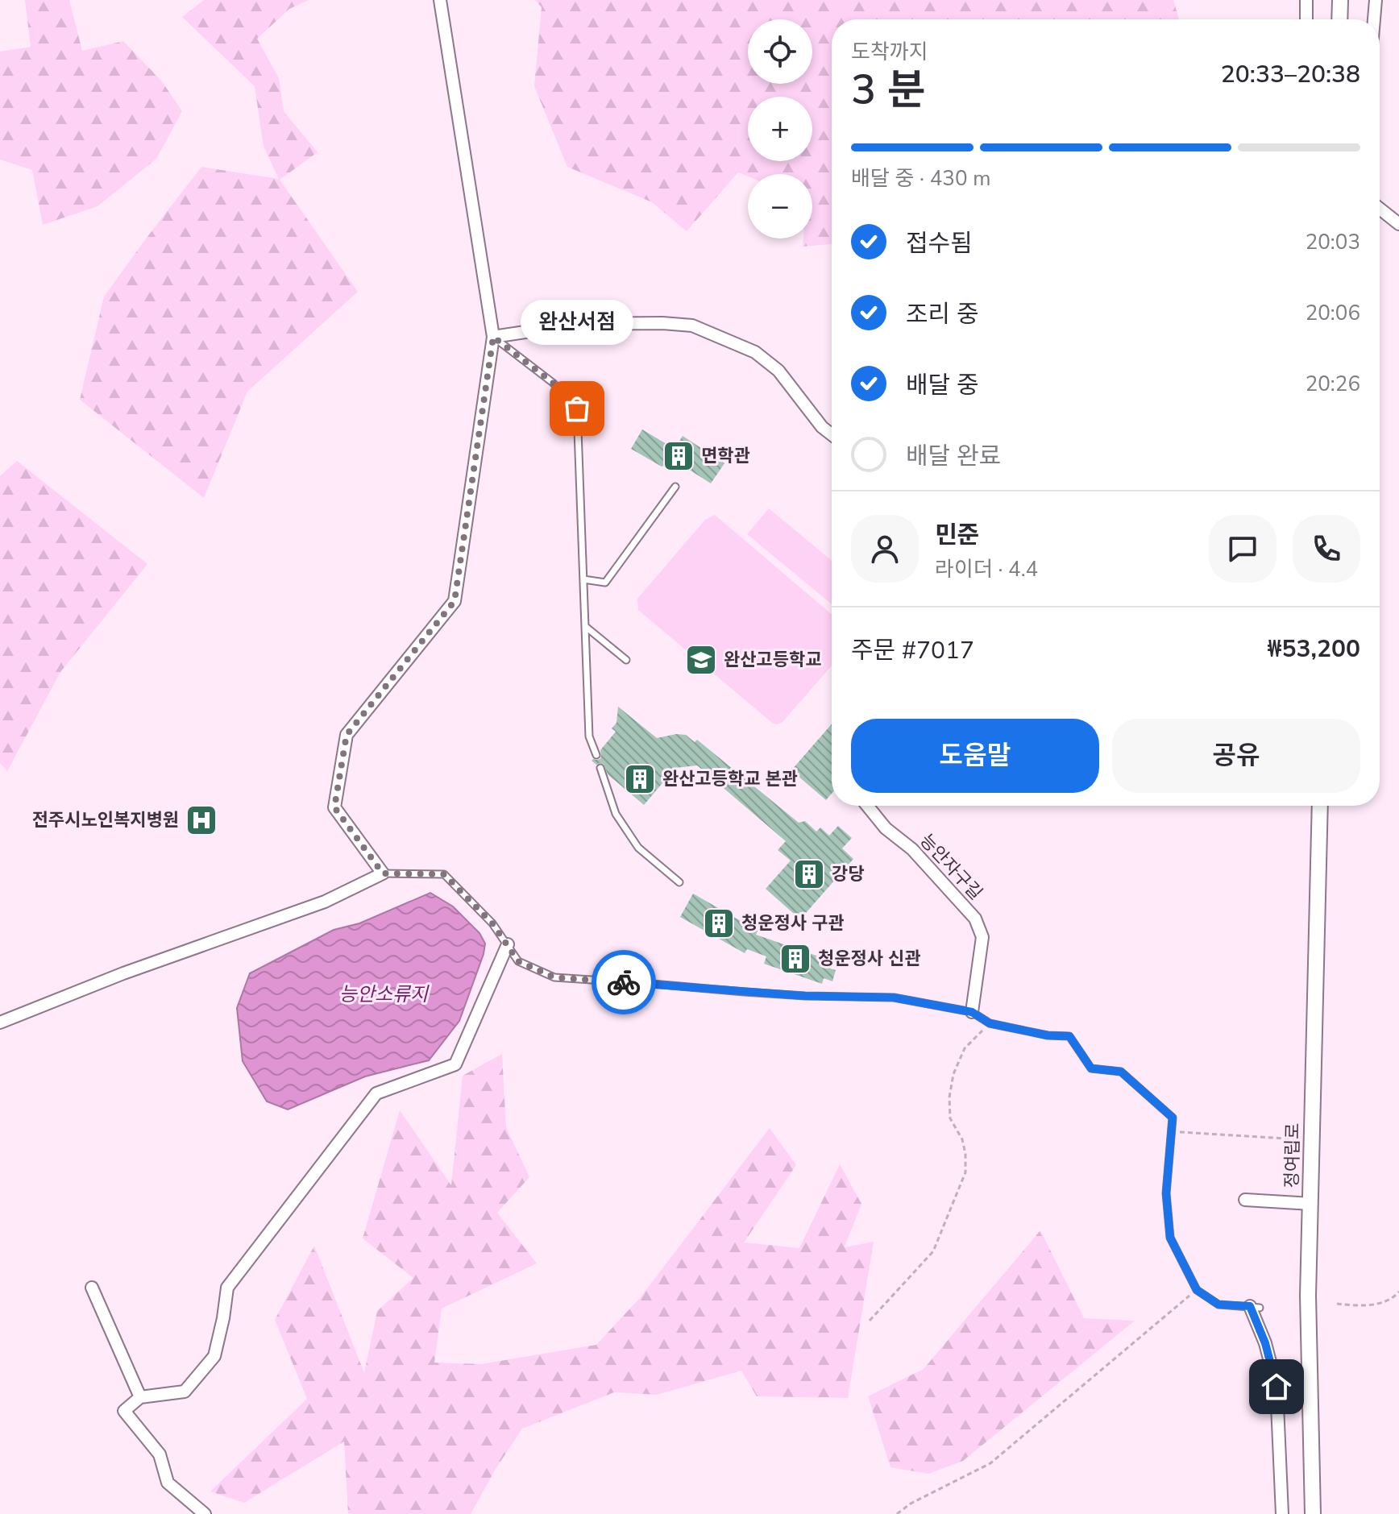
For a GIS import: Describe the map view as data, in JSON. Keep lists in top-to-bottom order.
{
  "streets": {
    "street": ["능안자구길", "정여립로"]
  },
  "water": ["능안소류지"],
  "places": {
    "other": ["완산서점"],
    "building": [
      "면학관",
      "완산고등학교 본관",
      "강당",
      "청운정사 구관",
      "청운정사 신관"
    ],
    "school or university": ["완산고등학교"],
    "hospital": ["전주시노인복지병원"]
  },
  "page": {
    "map_buttons": ["+", "−"],
    "heading": ["3 분", "도착까지", "20:33–20:38"],
    "panel": [
      "민준",
      "라이더 · 4.4",
      "주문 #7017",
      "₩53,200"
    ],
    "bar": "배달 중 · 430 m",
    "list": [
      ["접수됨", "20:03"],
      ["조리 중", "20:06"],
      ["배달 중", "20:26"],
      "배달 완료"
    ],
    "bubble": "완산서점",
    "buttons": ["도움말", "공유"]
  }
}
